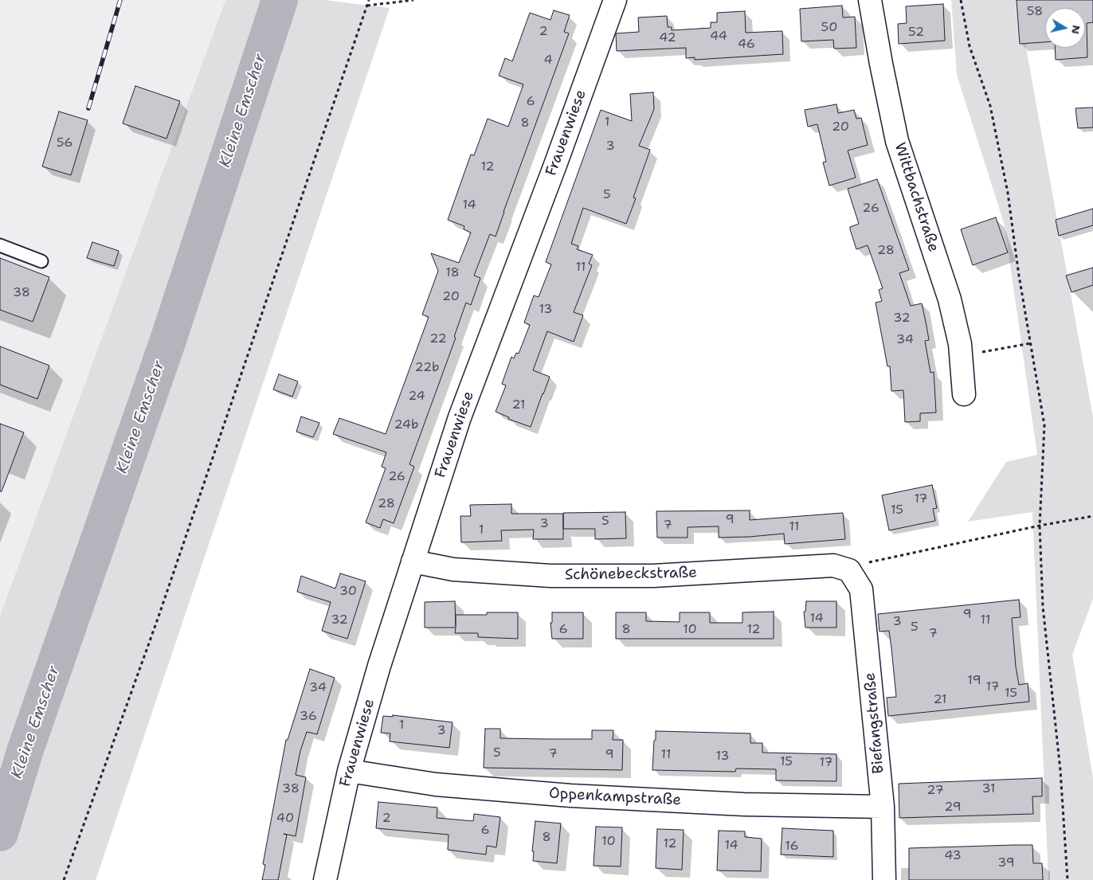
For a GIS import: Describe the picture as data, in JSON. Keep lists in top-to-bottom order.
{
  "streets": {
    "street": [
      "Frauenwiese",
      "Wittbachstraße",
      "Schönebeckstraße",
      "Biefangstraße",
      "Oppenkampstraße"
    ]
  },
  "crossings": [
    ["Frauenwiese", "Schönebeckstraße"],
    ["Frauenwiese", "Oppenkampstraße"],
    ["Schönebeckstraße", "Biefangstraße"],
    ["Biefangstraße", "Oppenkampstraße"]
  ],
  "water": ["Kleine Emscher"],
  "house_numbers": [
    "58",
    "50",
    "2",
    "52",
    "44",
    "42",
    "46",
    "4",
    "6",
    "1",
    "8",
    "20",
    "56",
    "3",
    "12",
    "5",
    "14",
    "26",
    "28",
    "11",
    "18",
    "38",
    "20",
    "13",
    "32",
    "22",
    "34",
    "22b",
    "24",
    "21",
    "24b",
    "26",
    "17",
    "28",
    "15",
    "9",
    "5",
    "3",
    "7",
    "11",
    "1",
    "30",
    "9",
    "14",
    "32",
    "11",
    "3",
    "5",
    "6",
    "8",
    "10",
    "12",
    "7",
    "19",
    "17",
    "34",
    "15",
    "21",
    "36",
    "1",
    "3",
    "5",
    "7",
    "9",
    "11",
    "13",
    "15",
    "17",
    "38",
    "31",
    "27",
    "29",
    "40",
    "2",
    "6",
    "8",
    "10",
    "12",
    "14",
    "16",
    "43",
    "39"
  ],
  "north": "right"
}
